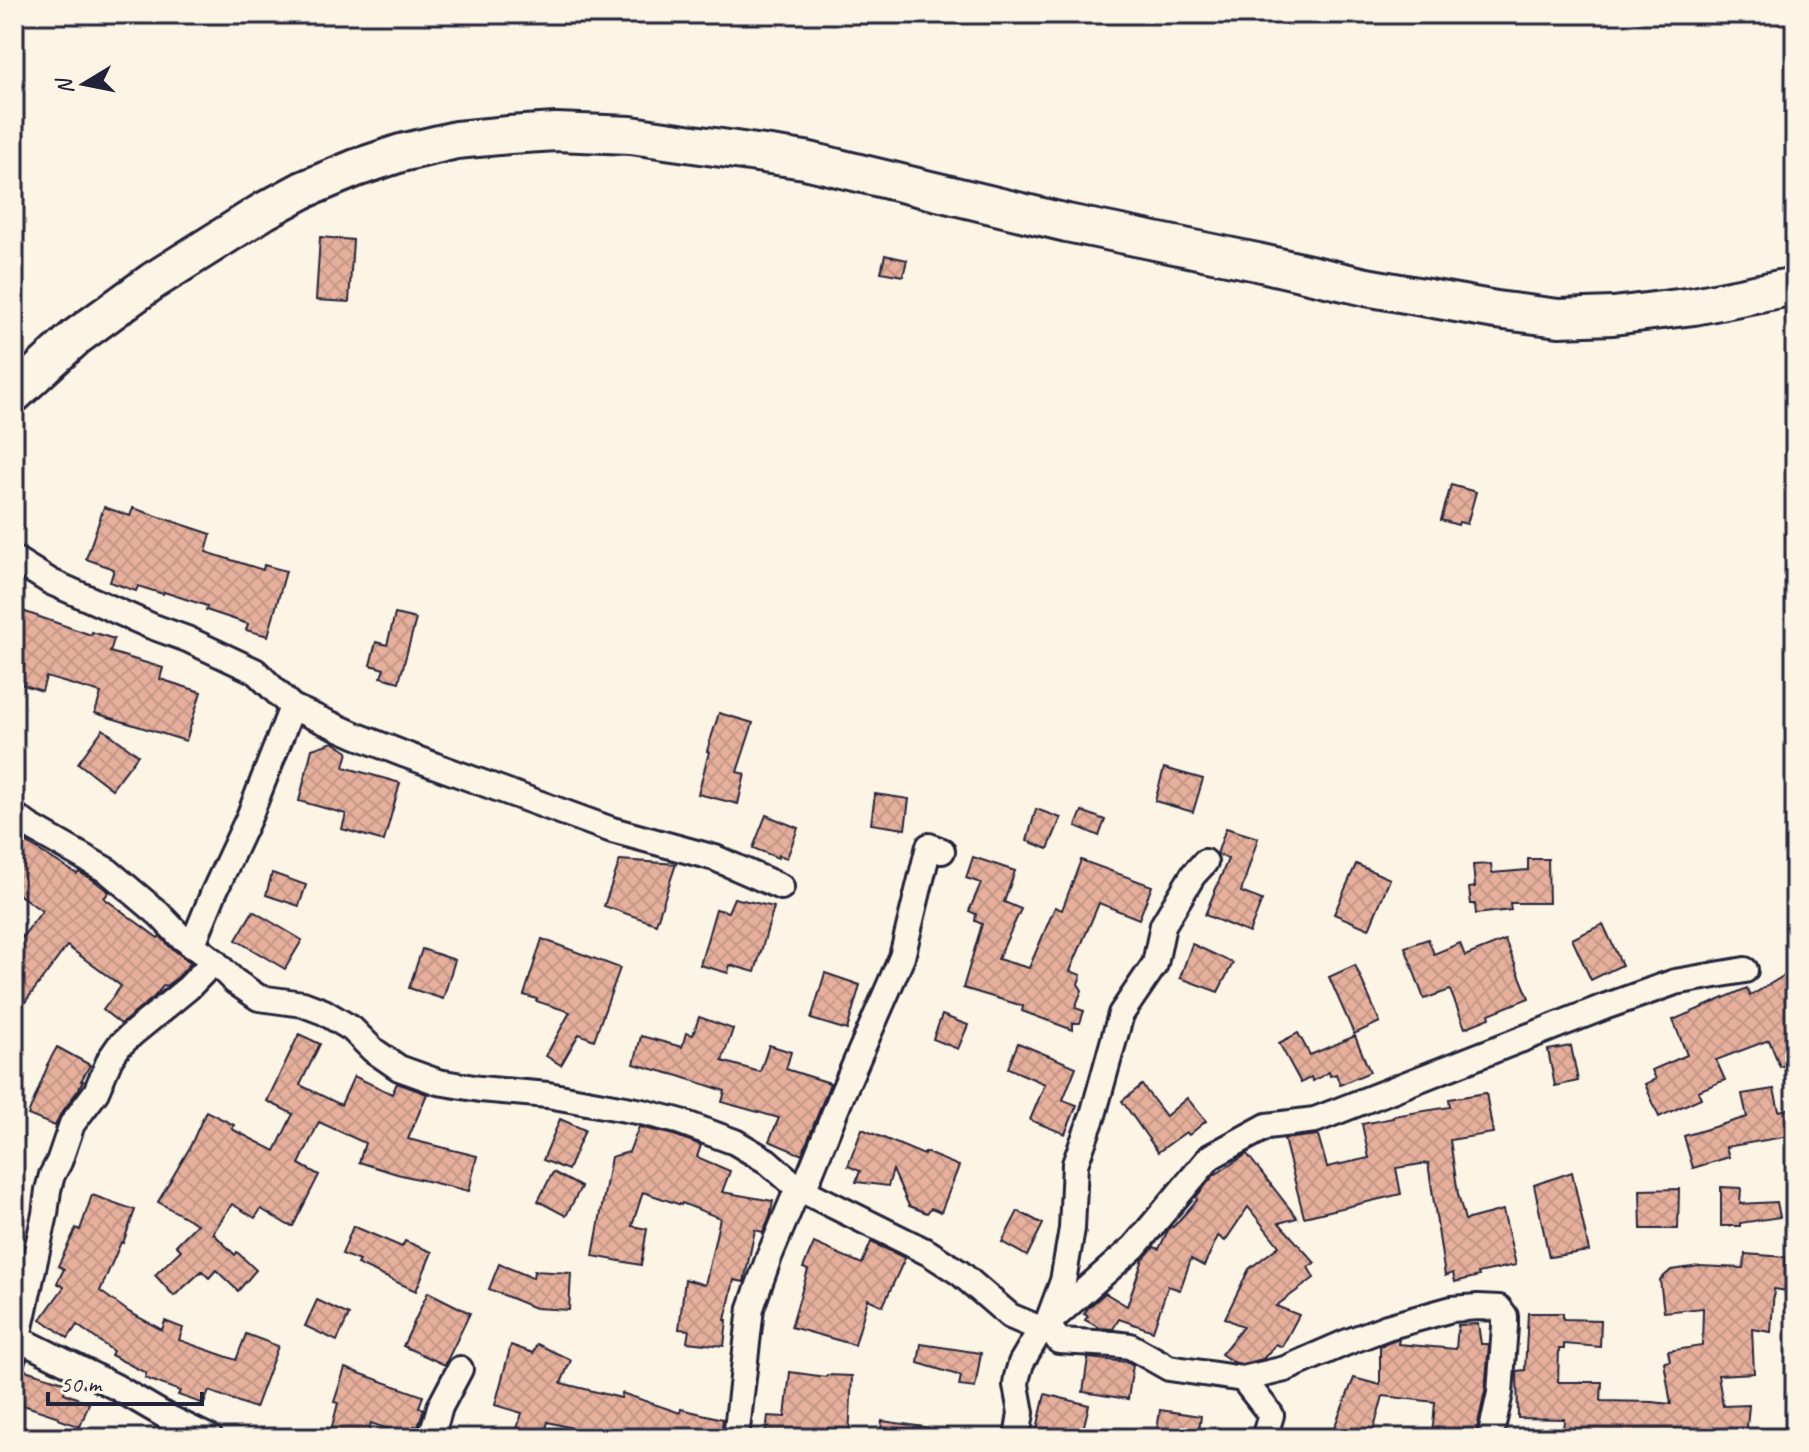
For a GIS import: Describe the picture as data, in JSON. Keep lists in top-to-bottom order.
{
  "scale_bar": "50 m",
  "north": "left"
}
